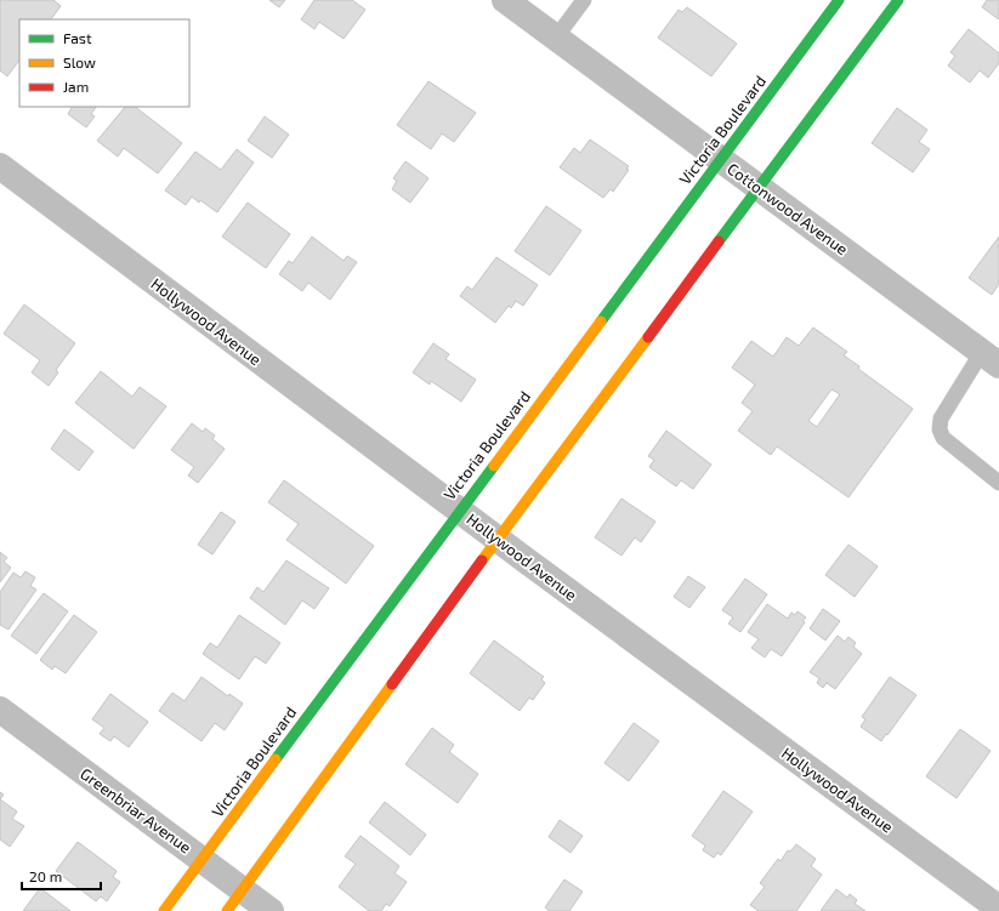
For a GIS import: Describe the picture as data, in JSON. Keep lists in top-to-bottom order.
{
  "streets": {
    "main road": ["Victoria Boulevard"],
    "street": ["Cottonwood Avenue", "Hollywood Avenue", "Greenbriar Avenue"]
  },
  "crossings": [
    ["Victoria Boulevard", "Cottonwood Avenue"],
    ["Victoria Boulevard", "Hollywood Avenue"],
    ["Victoria Boulevard", "Greenbriar Avenue"]
  ],
  "legend": ["Fast", "Slow", "Jam"],
  "scale_bar": "20 m"
}
